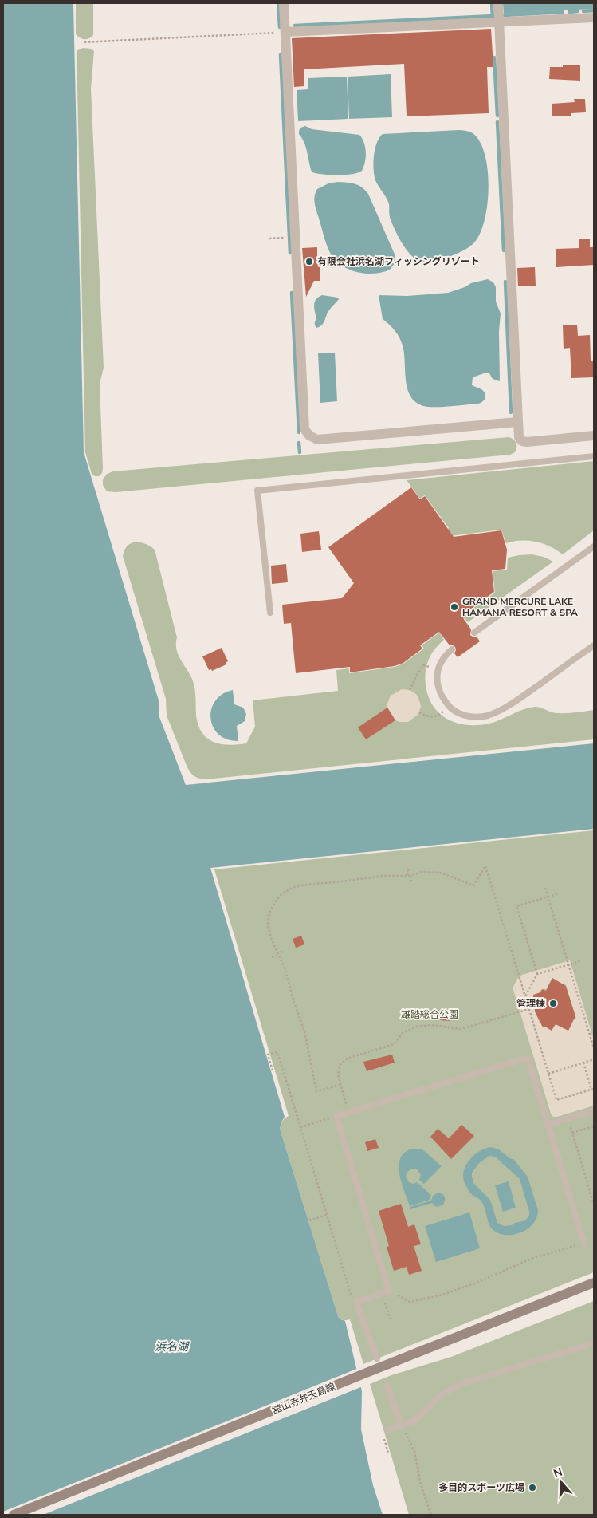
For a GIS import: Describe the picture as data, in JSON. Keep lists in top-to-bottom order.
{
  "streets": {
    "main road": ["舘山寺弁天島線"]
  },
  "water": ["浜名湖"],
  "parks": ["雄踏総合公園"],
  "places": [
    "有限会社浜名湖フィッシングリゾート",
    "GRAND MERCURE LAKE HAMANA RESORT & SPA",
    "管理棟",
    "多目的スポーツ広場"
  ],
  "north": "top"
}
